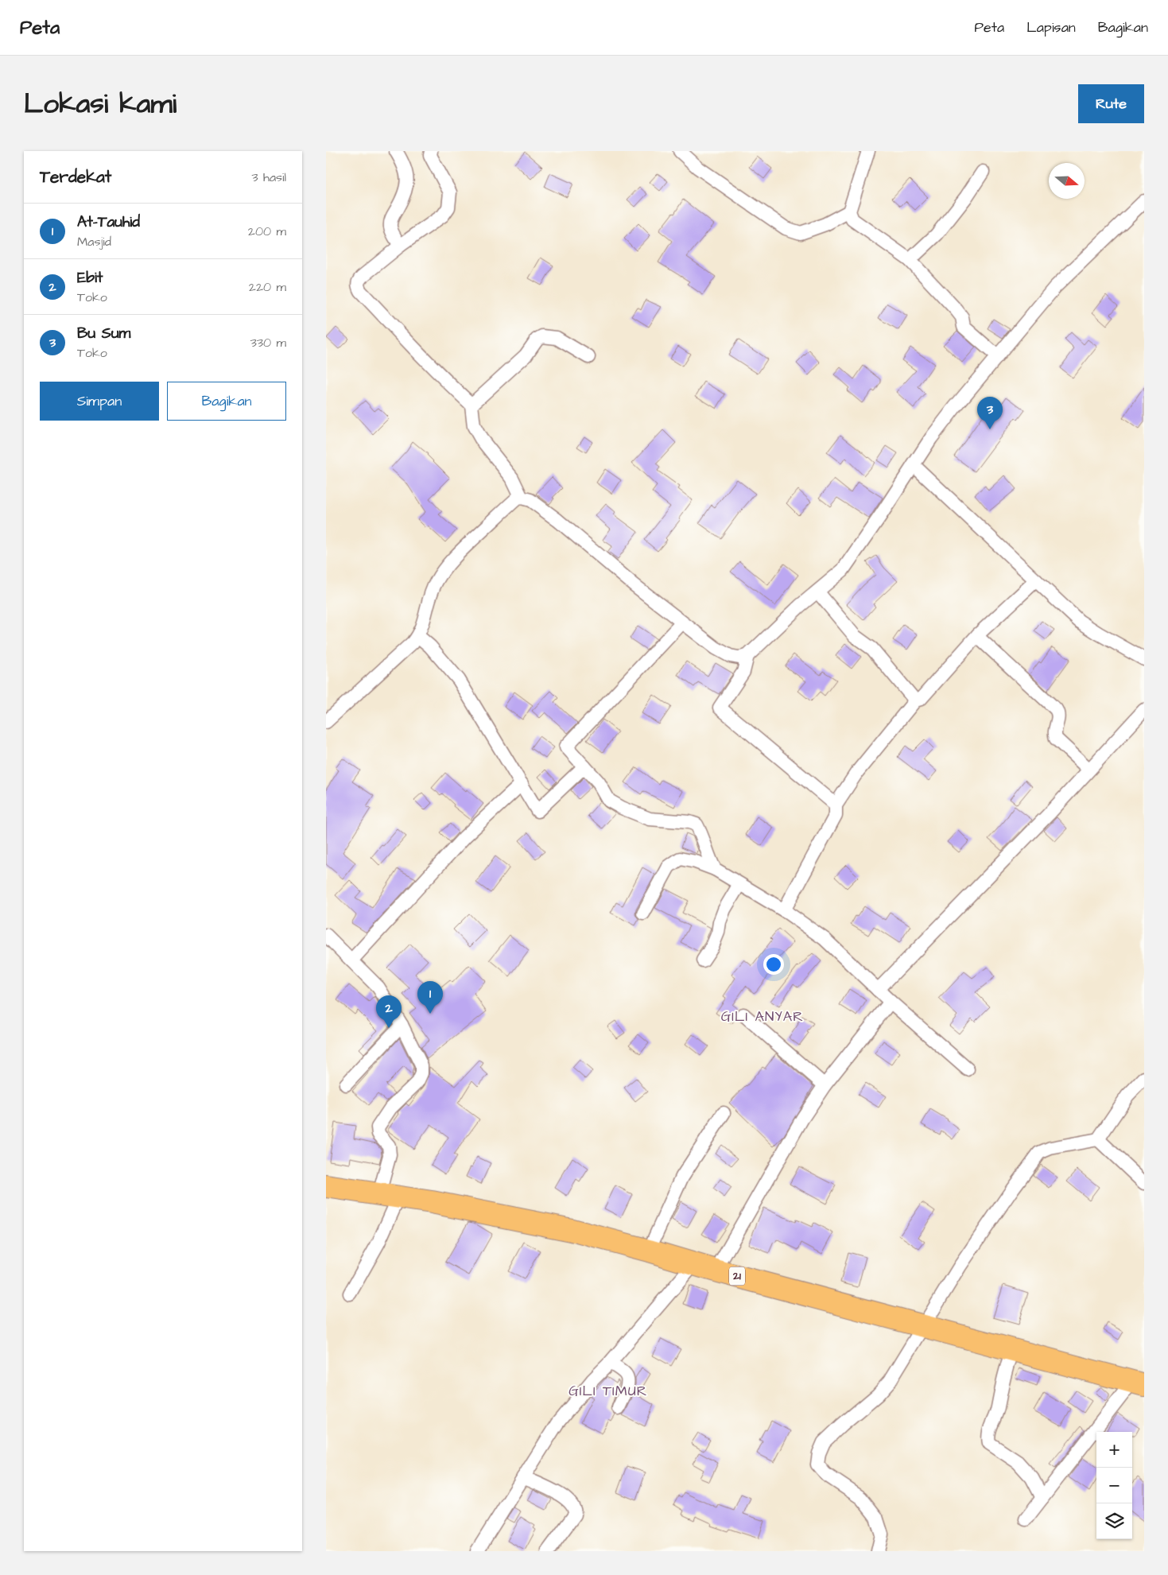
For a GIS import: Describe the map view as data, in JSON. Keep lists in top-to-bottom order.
{
  "streets": {
    "highway": ["21"]
  },
  "districts": ["GILI ANYAR", "GILI TIMUR"],
  "north": "right",
  "page": {
    "header": "Peta",
    "nav": ["Peta", "Lapisan", "Bagikan"],
    "title": "Lokasi kami",
    "buttons": [
      "Rute",
      ["Simpan", "Bagikan"]
    ],
    "heading": ["Terdekat", "3 hasil"],
    "list": [
      {
        "mark": "1",
        "name": "At-Tauhid",
        "note": "Masjid",
        "value": "200 m"
      },
      {
        "mark": "2",
        "name": "Ebit",
        "note": "Toko",
        "value": "220 m"
      },
      {
        "mark": "3",
        "name": "Bu Sum",
        "note": "Toko",
        "value": "330 m"
      }
    ],
    "pins": ["3", "1", "2"],
    "map_buttons": ["+", "−"]
  }
}
